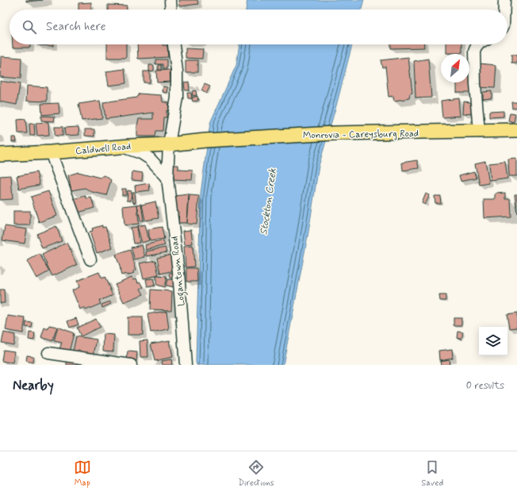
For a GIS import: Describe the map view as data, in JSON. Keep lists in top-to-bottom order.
{
  "streets": {
    "main road": ["Monrovia - Careysburg Road", "Caldwell Road"],
    "street": ["Logantown Road"]
  },
  "crossings": [
    ["Monrovia - Careysburg Road", "Caldwell Road"],
    ["Caldwell Road", "Logantown Road"]
  ],
  "water": ["Stockton Creek"],
  "north": "top right",
  "page": {
    "search": "Search here",
    "heading": ["Nearby", "0 results"],
    "nav": ["Map", "Directions", "Saved"]
  }
}
